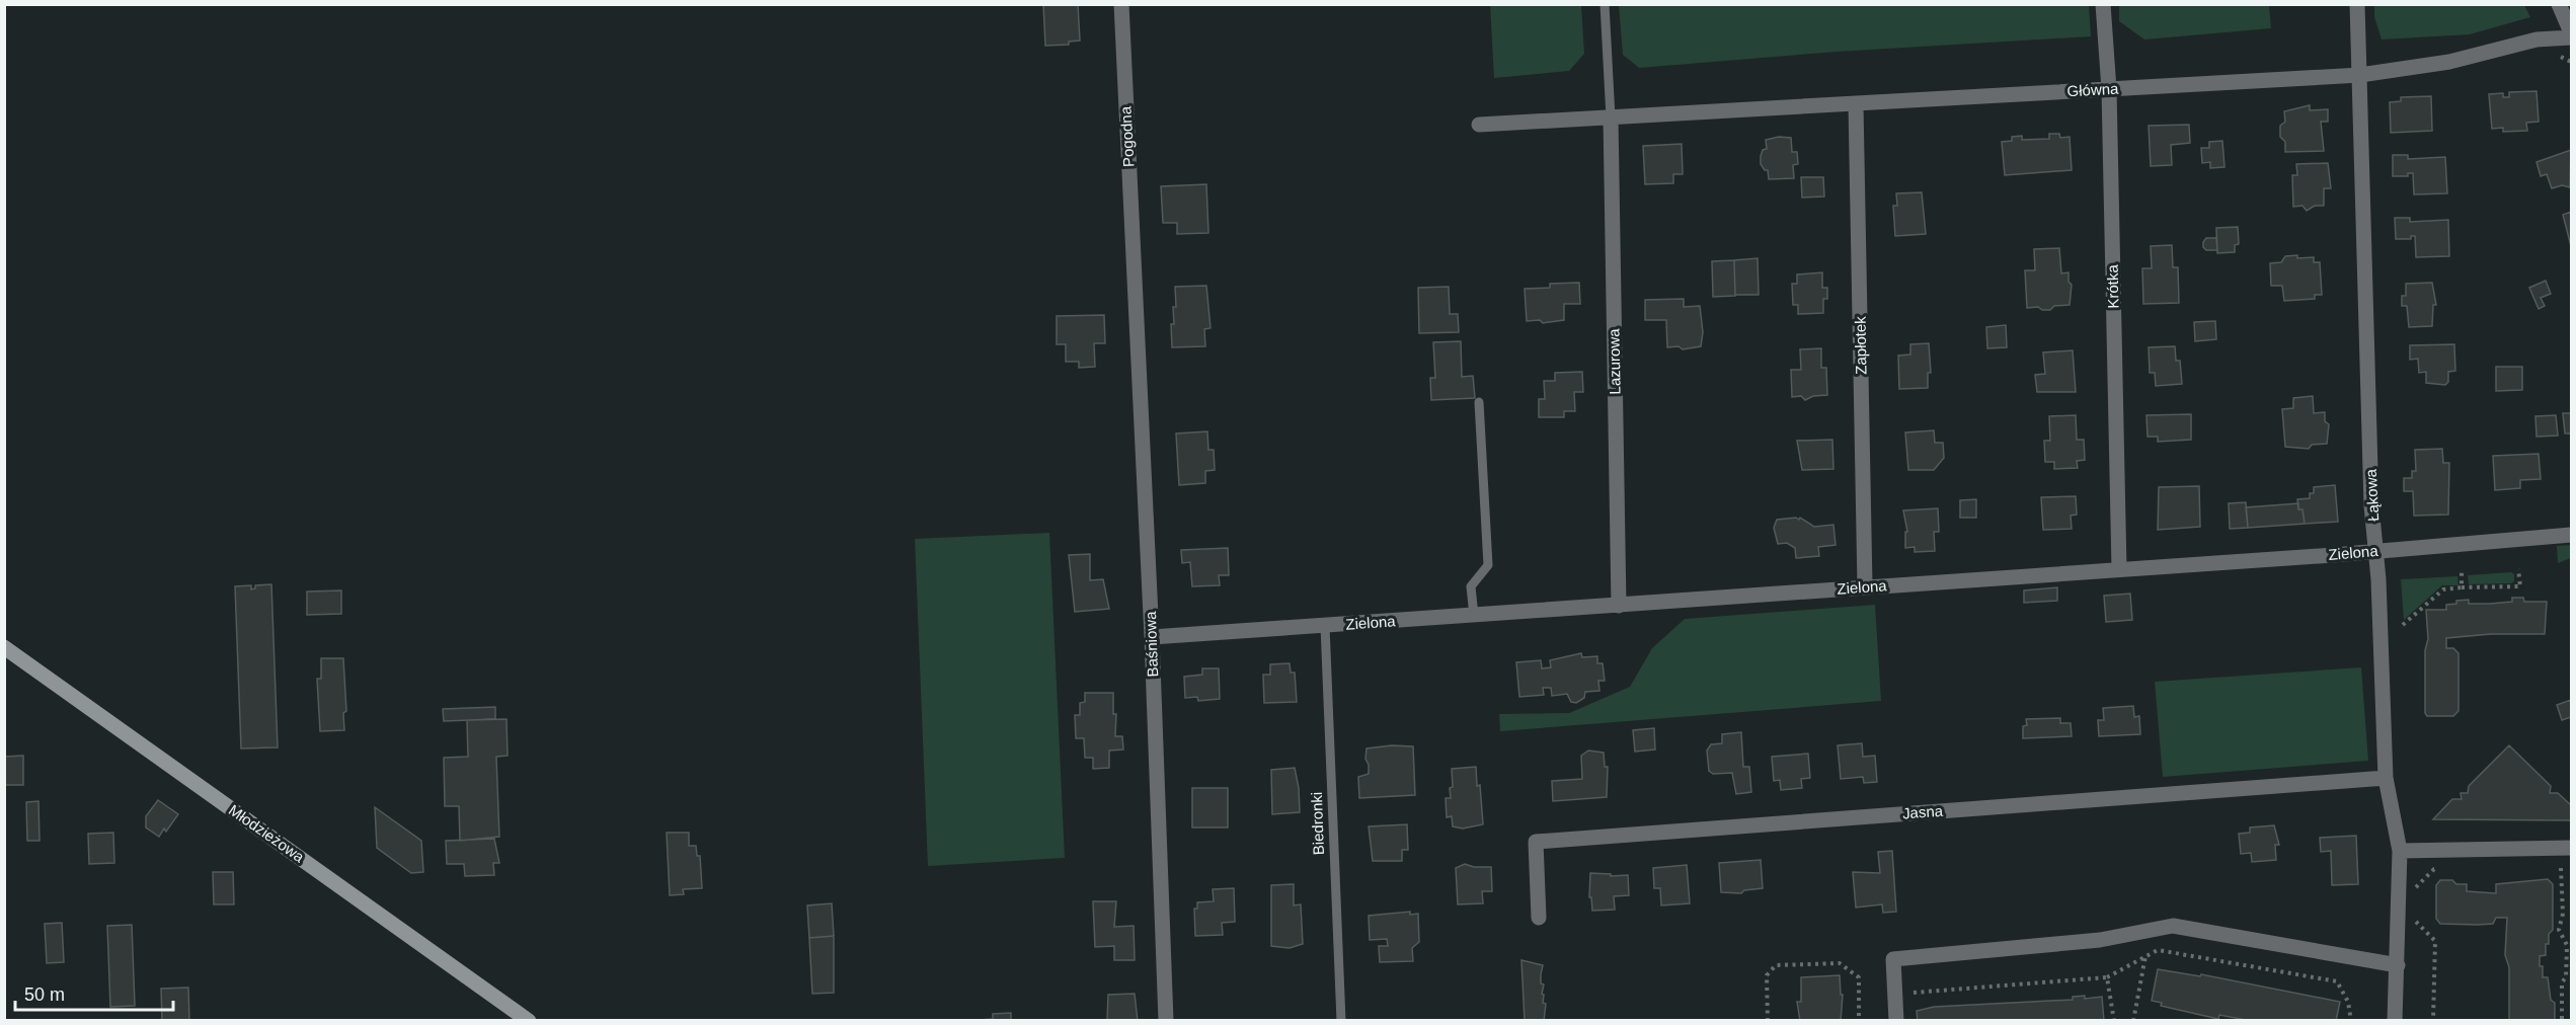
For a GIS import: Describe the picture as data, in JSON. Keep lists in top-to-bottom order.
{
  "streets": {
    "street": [
      "Główna",
      "Pogodna",
      "Krótka",
      "Zapłotek",
      "Lazurowa",
      "Łąkowa",
      "Zielona",
      "Baśniowa",
      "Jasna",
      "Młodzieżowa"
    ],
    "lane": ["Biedronki"]
  },
  "crossings": [
    ["Główna", "Krótka"],
    ["Główna", "Zapłotek"],
    ["Główna", "Lazurowa"],
    ["Główna", "Łąkowa"],
    ["Pogodna", "Baśniowa"],
    ["Krótka", "Zielona"],
    ["Zapłotek", "Zielona"],
    ["Lazurowa", "Zielona"],
    ["Łąkowa", "Zielona"],
    ["Łąkowa", "Jasna"],
    ["Zielona", "Baśniowa"],
    ["Zielona", "Biedronki"]
  ],
  "scale_bar": "50 m"
}
